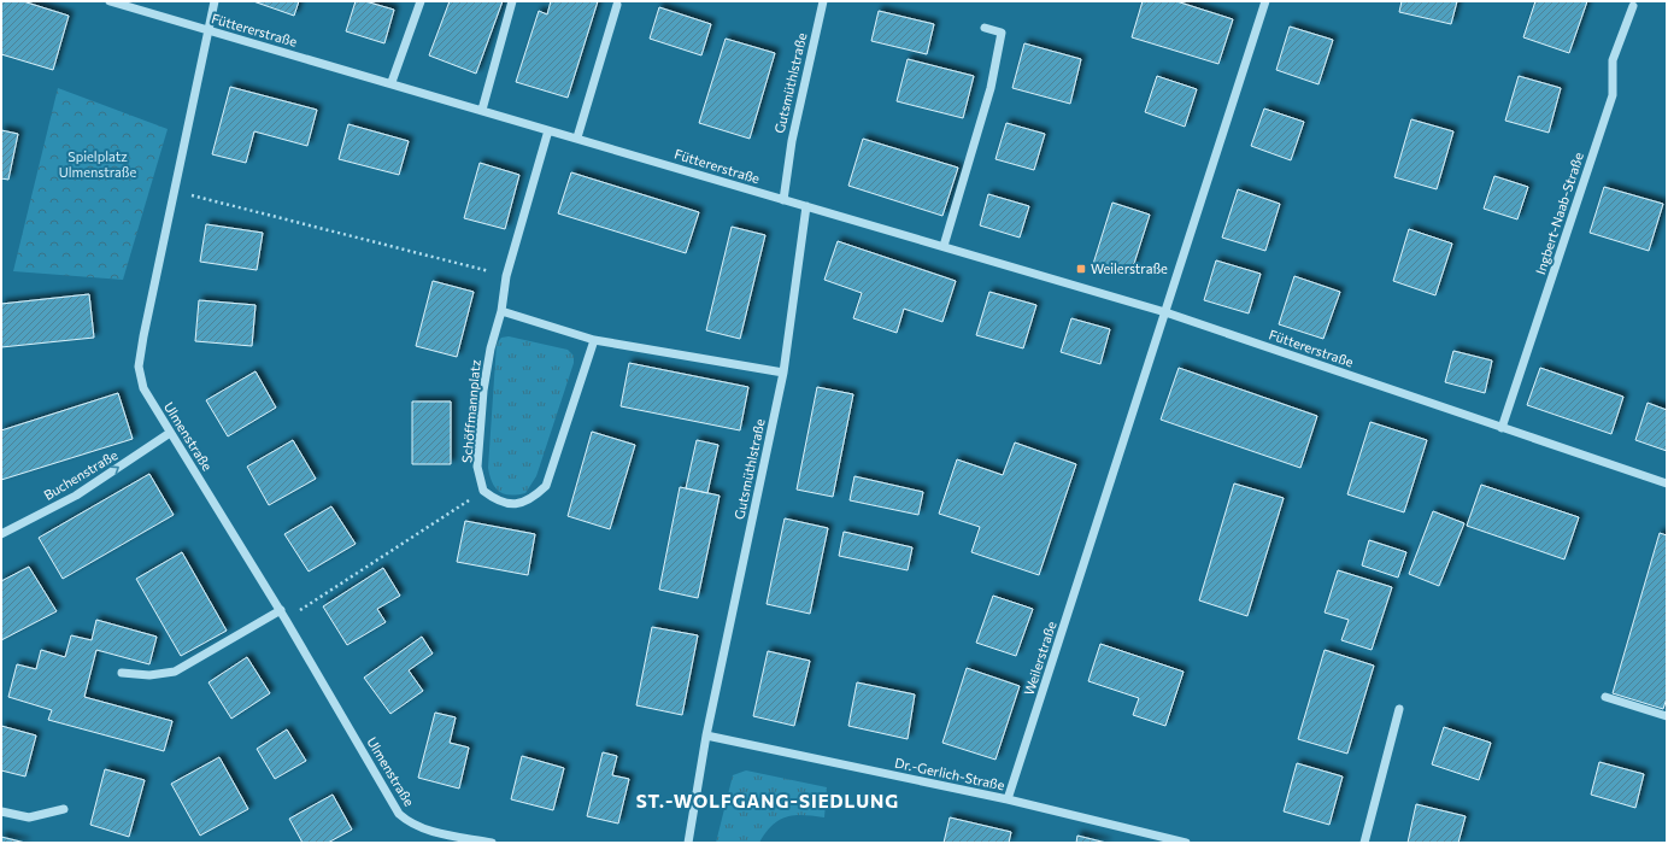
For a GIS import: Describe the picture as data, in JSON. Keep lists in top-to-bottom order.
{
  "streets": {
    "street": [
      "Füttererstraße",
      "Gutsmüthlstraße",
      "Ingbert-Naab-Straße",
      "Schöffmannplatz",
      "Ulmenstraße",
      "Buchenstraße",
      "Weilerstraße",
      "Dr.-Gerlich-Straße"
    ]
  },
  "crossings": [
    ["Füttererstraße", "Gutsmüthlstraße"],
    ["Füttererstraße", "Ingbert-Naab-Straße"],
    ["Füttererstraße", "Schöffmannplatz"],
    ["Füttererstraße", "Ulmenstraße"],
    ["Füttererstraße", "Weilerstraße"],
    ["Gutsmüthlstraße", "Dr.-Gerlich-Straße"],
    ["Ulmenstraße", "Buchenstraße"],
    ["Weilerstraße", "Dr.-Gerlich-Straße"]
  ],
  "one_way": ["Buchenstraße"],
  "districts": ["ST.-WOLFGANG-SIEDLUNG"],
  "parks": ["Spielplatz Ulmenstraße"],
  "places": {
    "transit": ["Weilerstraße"]
  }
}
